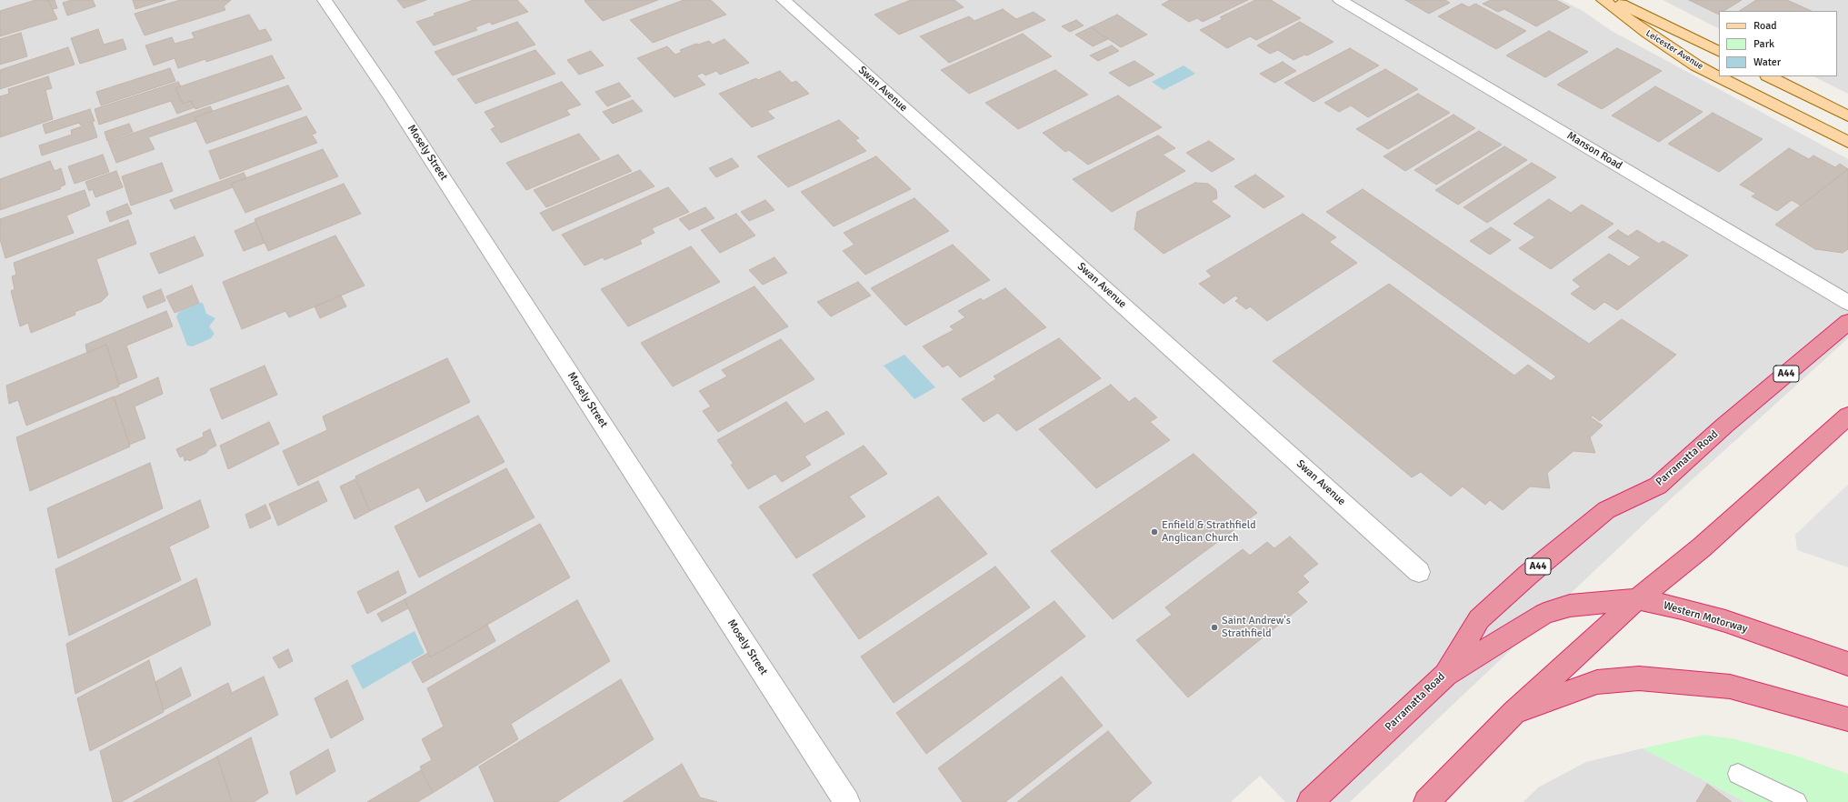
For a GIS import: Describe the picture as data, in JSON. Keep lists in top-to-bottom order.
{
  "streets": {
    "highway": ["A44", "Parramatta Road", "Western Motorway"],
    "main road": ["Leicester Avenue"],
    "street": ["Swan Avenue", "Manson Road", "Mosely Street"]
  },
  "crossings": [
    ["Parramatta Road", "Western Motorway"]
  ],
  "places": ["Enfield & Strathfield Anglican Church", "Saint Andrew's Strathfield"],
  "legend": ["Road", "Park", "Water"]
}
